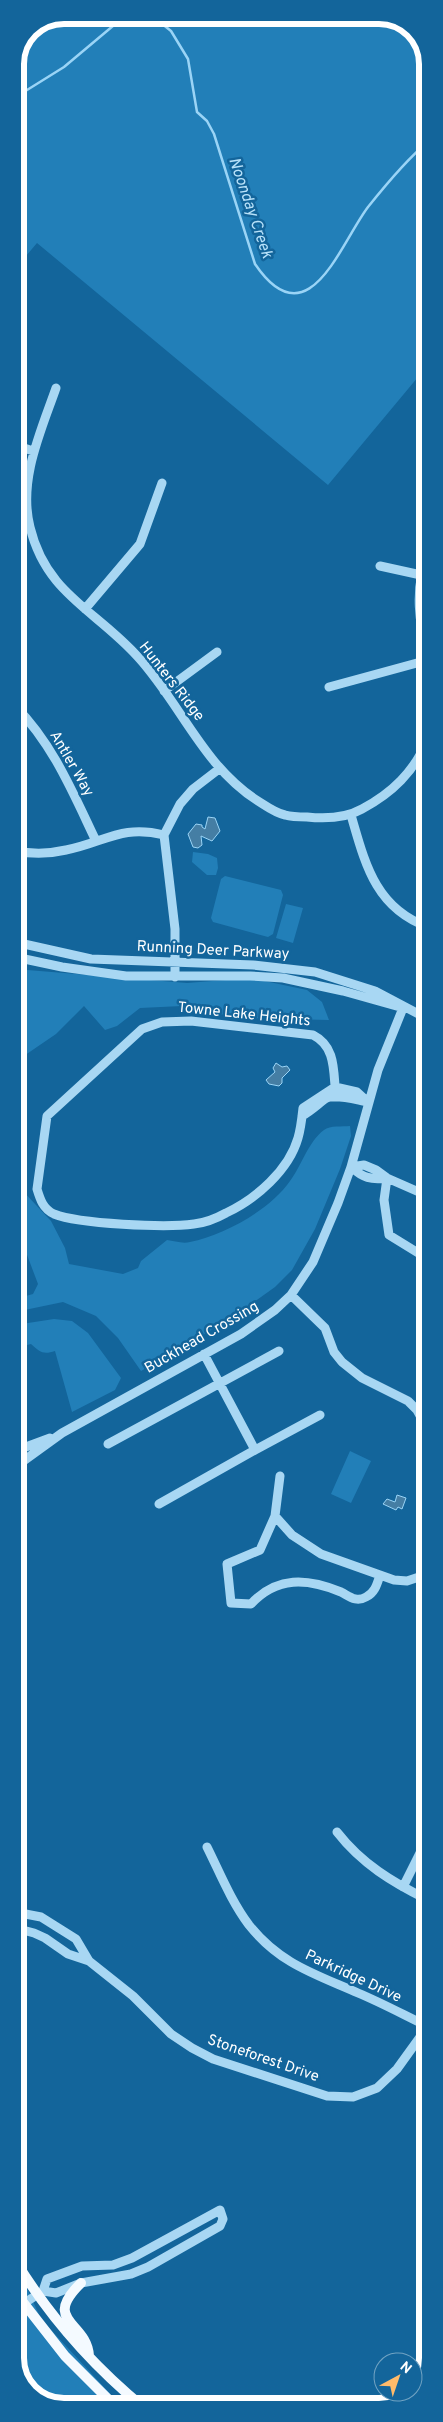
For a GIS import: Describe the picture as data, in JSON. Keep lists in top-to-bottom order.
{
  "streets": {
    "street": [
      "Hunters Ridge",
      "Antler Way",
      "Running Deer Parkway",
      "Towne Lake Heights",
      "Buckhead Crossing",
      "Parkridge Drive",
      "Stoneforest Drive"
    ]
  },
  "crossings": [
    ["Running Deer Parkway", "Buckhead Crossing"]
  ],
  "water": ["Noonday Creek"],
  "north": "top right"
}
